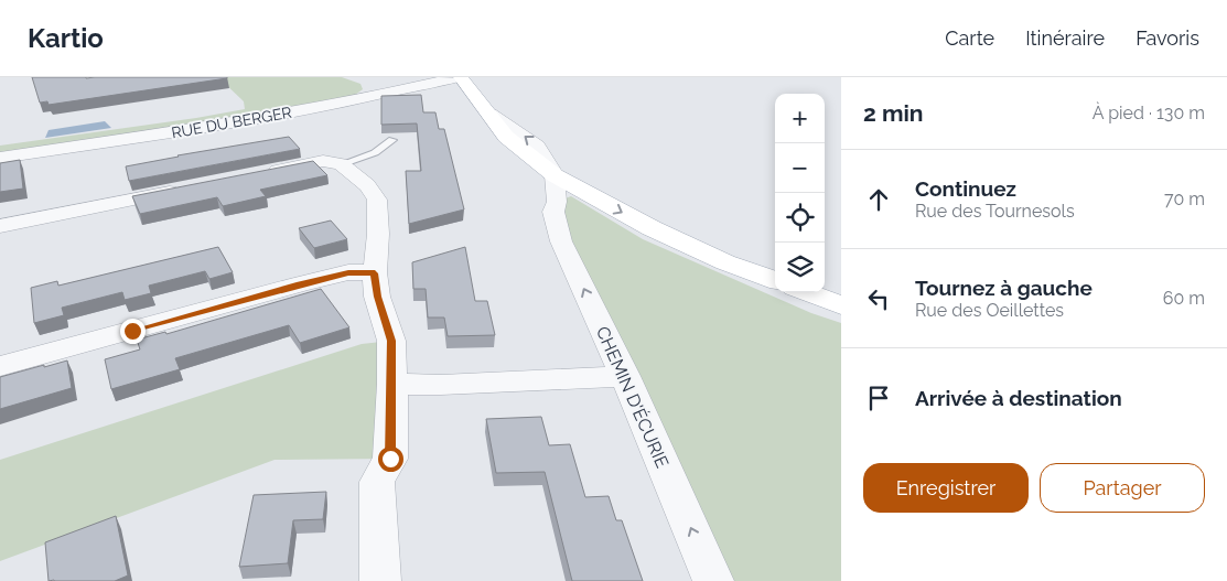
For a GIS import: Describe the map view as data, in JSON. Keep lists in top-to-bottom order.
{
  "streets": {
    "street": ["RUE DU BERGER", "CHEMIN D'ÉCURIE"]
  },
  "page": {
    "header": "Kartio",
    "nav": ["Carte", "Itinéraire", "Favoris"],
    "heading": ["2 min", "À pied · 130 m"],
    "map_buttons": ["+", "−"],
    "list": [
      ["Continuez", "Rue des Tournesols", "70 m"],
      ["Tournez à gauche", "Rue des Oeillettes", "60 m"],
      "Arrivée à destination"
    ],
    "buttons": ["Enregistrer", "Partager"]
  }
}
